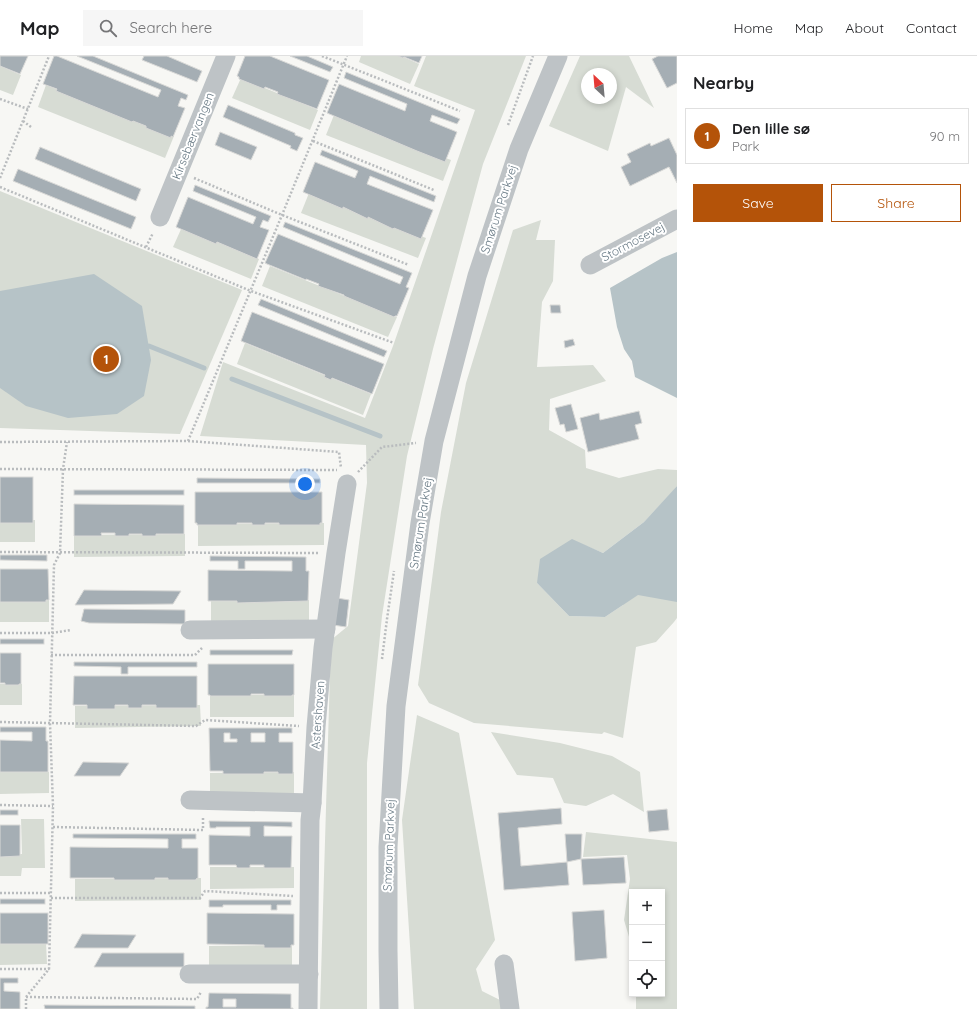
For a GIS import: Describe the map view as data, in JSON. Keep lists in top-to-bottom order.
{
  "streets": {
    "street": [
      "Kirsebærvangen",
      "Smørum Parkvej",
      "Stormosevej",
      "Astershaven"
    ]
  },
  "north": "top left",
  "page": {
    "header": "Map",
    "search": "Search here",
    "nav": [
      "Home",
      "Map",
      "About",
      "Contact"
    ],
    "heading": "Nearby",
    "list": [
      {
        "mark": "1",
        "name": "Den lille sø",
        "note": "Park",
        "value": "90 m"
      }
    ],
    "buttons": ["Save", "Share"],
    "pins": "1",
    "map_buttons": ["+", "−"]
  }
}
